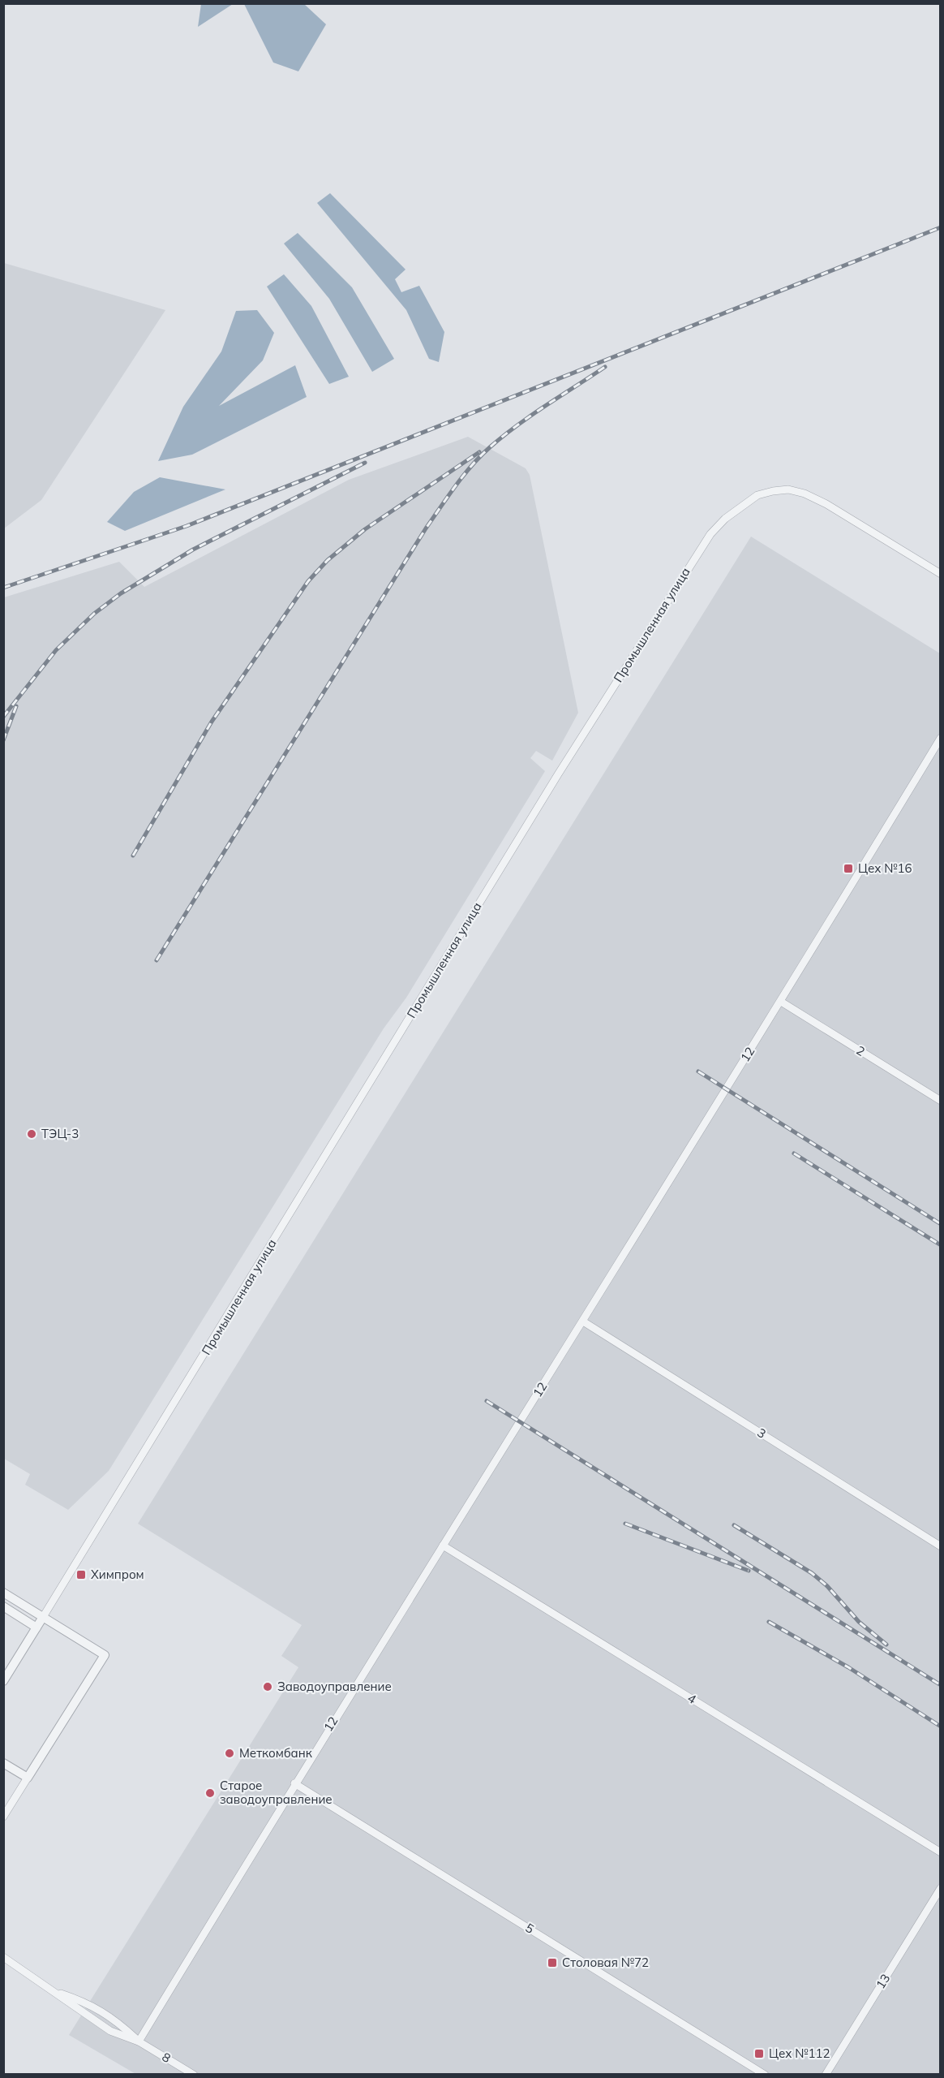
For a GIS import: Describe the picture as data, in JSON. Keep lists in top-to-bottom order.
{
  "streets": {
    "street": [
      "Промышленная улица",
      "2",
      "12",
      "3",
      "4",
      "5",
      "13",
      "8"
    ]
  },
  "crossings": [
    ["2", "12"],
    ["12", "3"],
    ["12", "4"],
    ["12", "5"],
    ["12", "8"]
  ],
  "places": {
    "transit": [
      "Цех №16",
      "Химпром",
      "Столовая №72",
      "Цех №112"
    ],
    "other": [
      "ТЭЦ-3",
      "Заводоуправление",
      "Меткомбанк",
      "Старое заводоуправление"
    ]
  }
}
